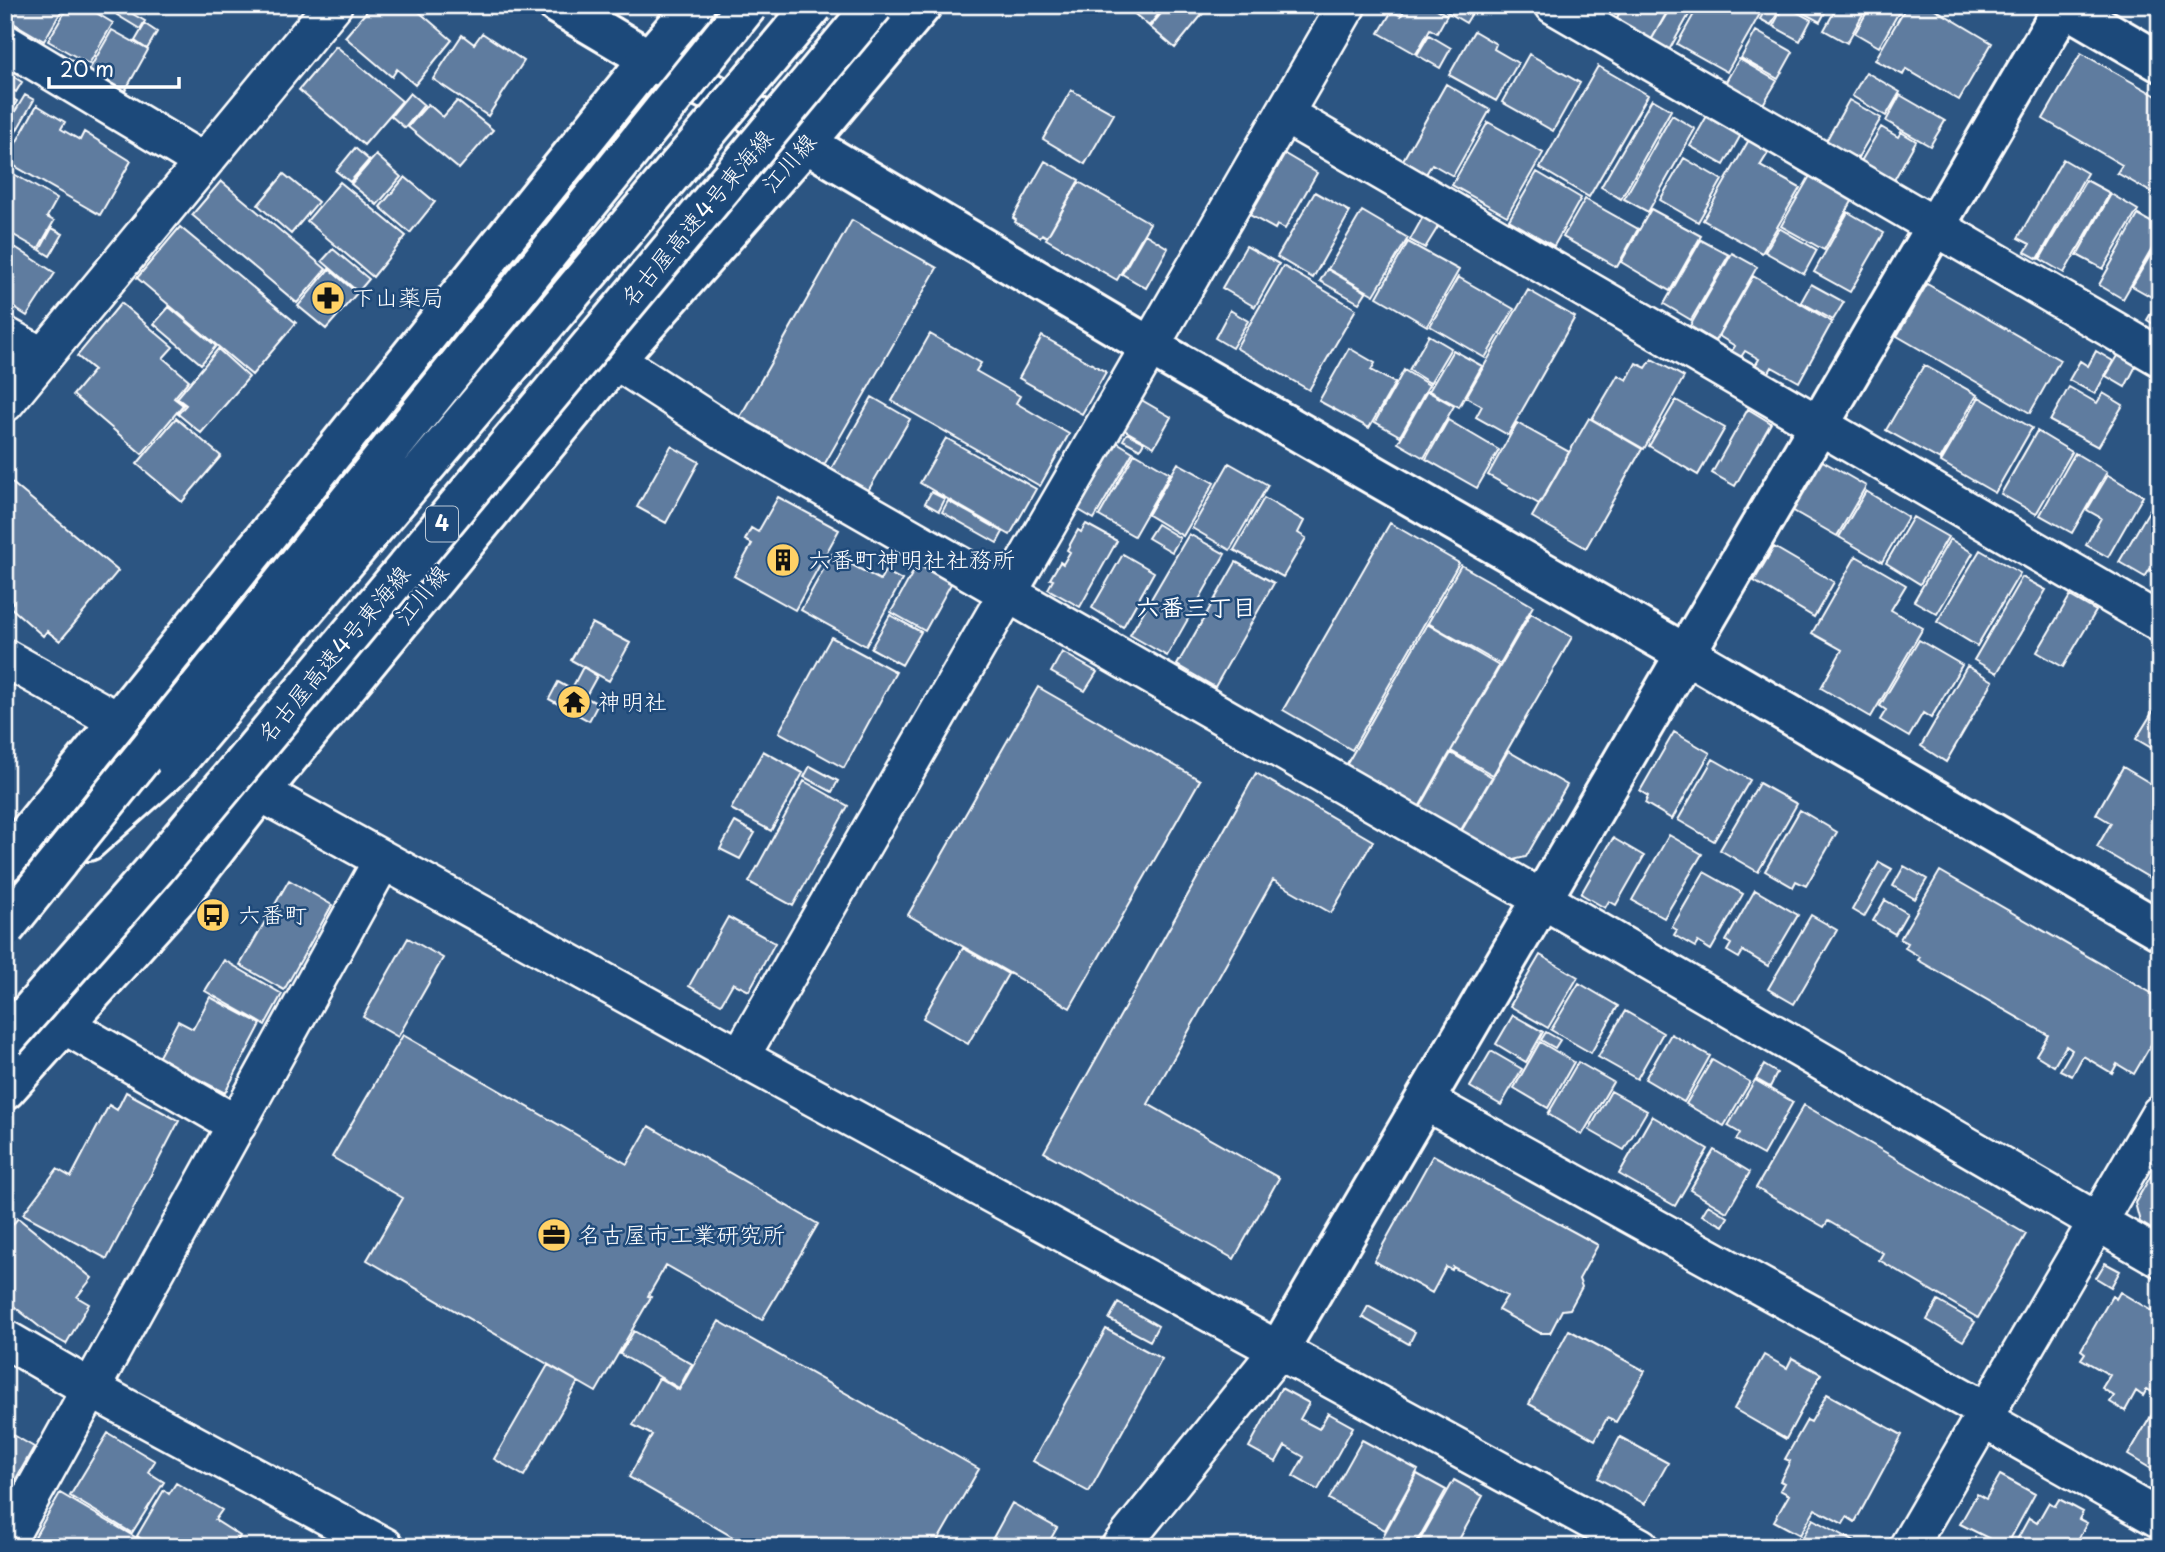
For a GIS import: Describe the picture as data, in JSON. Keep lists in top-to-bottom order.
{
  "streets": {
    "main road": ["江川線", "名古屋高速4号東海線", "4"]
  },
  "districts": ["六番三丁目"],
  "places": {
    "pharmacy": ["下山薬局"],
    "building": ["六番町神明社社務所"],
    "temple": ["神明社"],
    "bus stop": ["六番町"],
    "office": ["名古屋市工業研究所"]
  },
  "scale_bar": "20 m"
}
